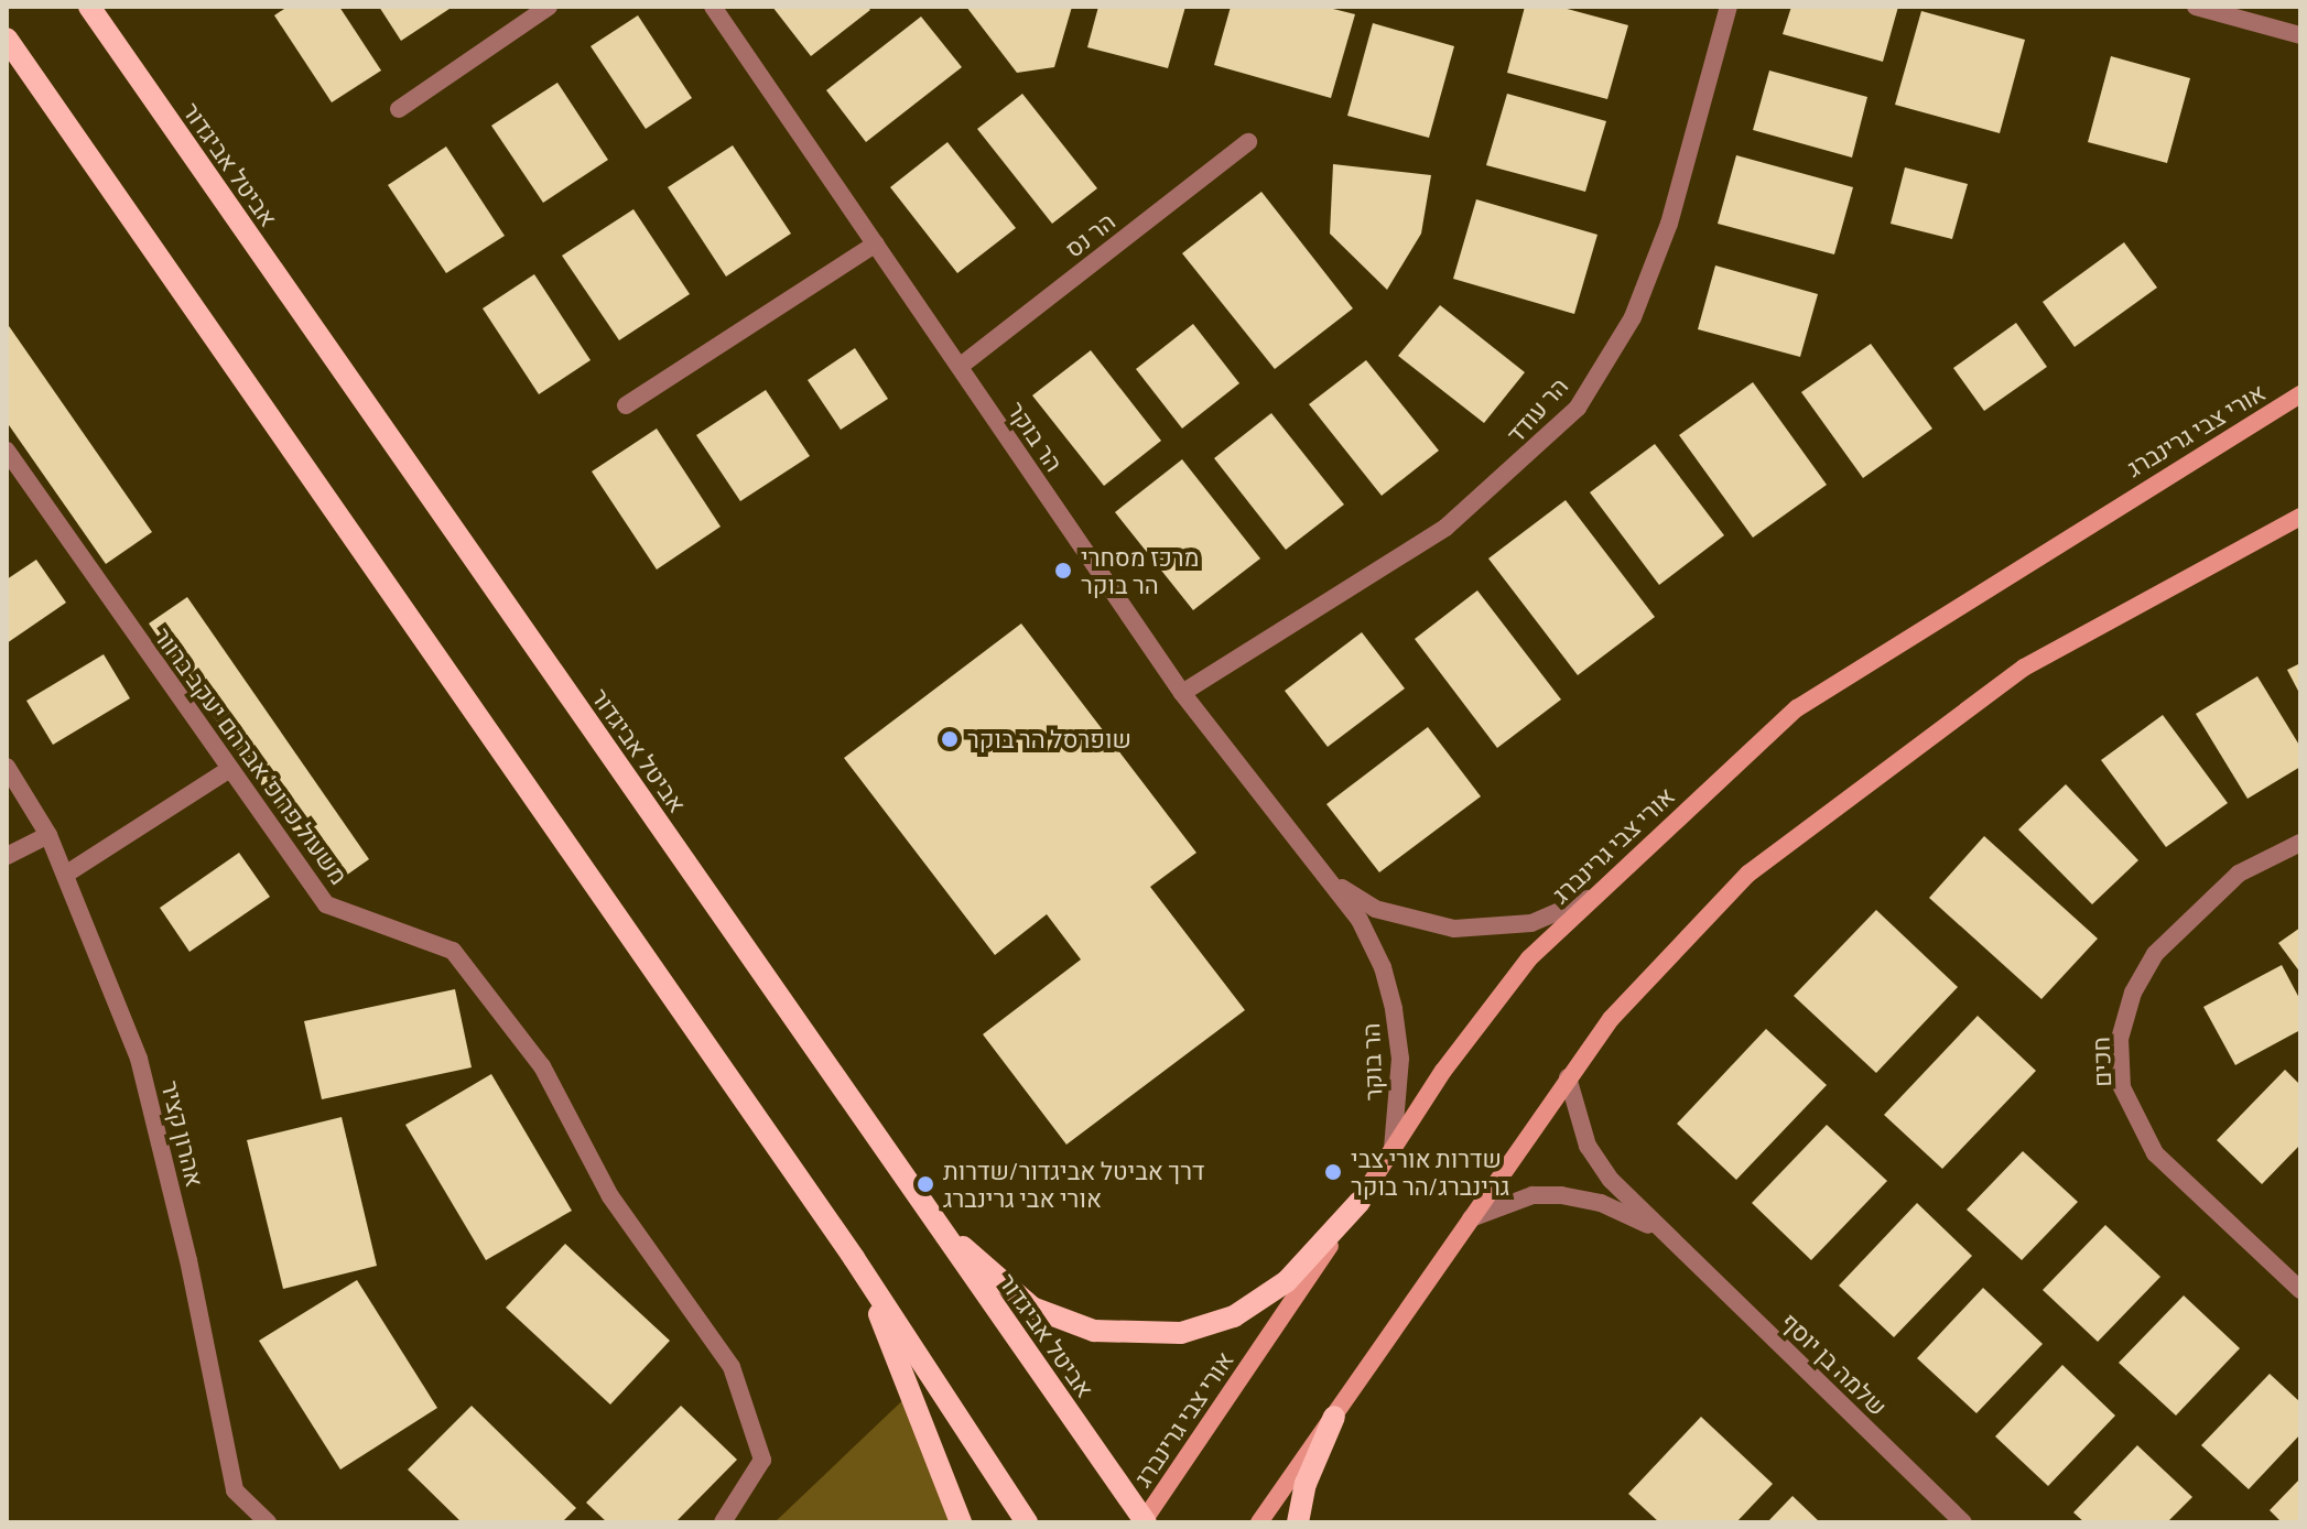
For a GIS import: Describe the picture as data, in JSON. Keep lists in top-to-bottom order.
{
  "streets": {
    "main road": ["אביטל אביגדור", "אורי צבי גרינברג"],
    "street": [
      "הר נס",
      "הר עודד",
      "הר בוקר",
      "משעול פרופ' אברהם יעקב ברוור",
      "חכים",
      "אהרון קציר",
      "שלמה בן יוסף"
    ]
  },
  "crossings": [
    ["אביטל אביגדור", "אורי צבי גרינברג"],
    ["הר נס", "הר בוקר"],
    ["הר עודד", "הר בוקר"],
    ["אורי צבי גרינברג", "הר בוקר"]
  ],
  "places": [
    "מרכז מסחרי הר בוקר",
    "שופרסל הר בוקר",
    "שדרות אורי צבי גרינברג/הר בוקר",
    "דרך אביטל אביגדור/שדרות אורי אבי גרינברג"
  ]
}
